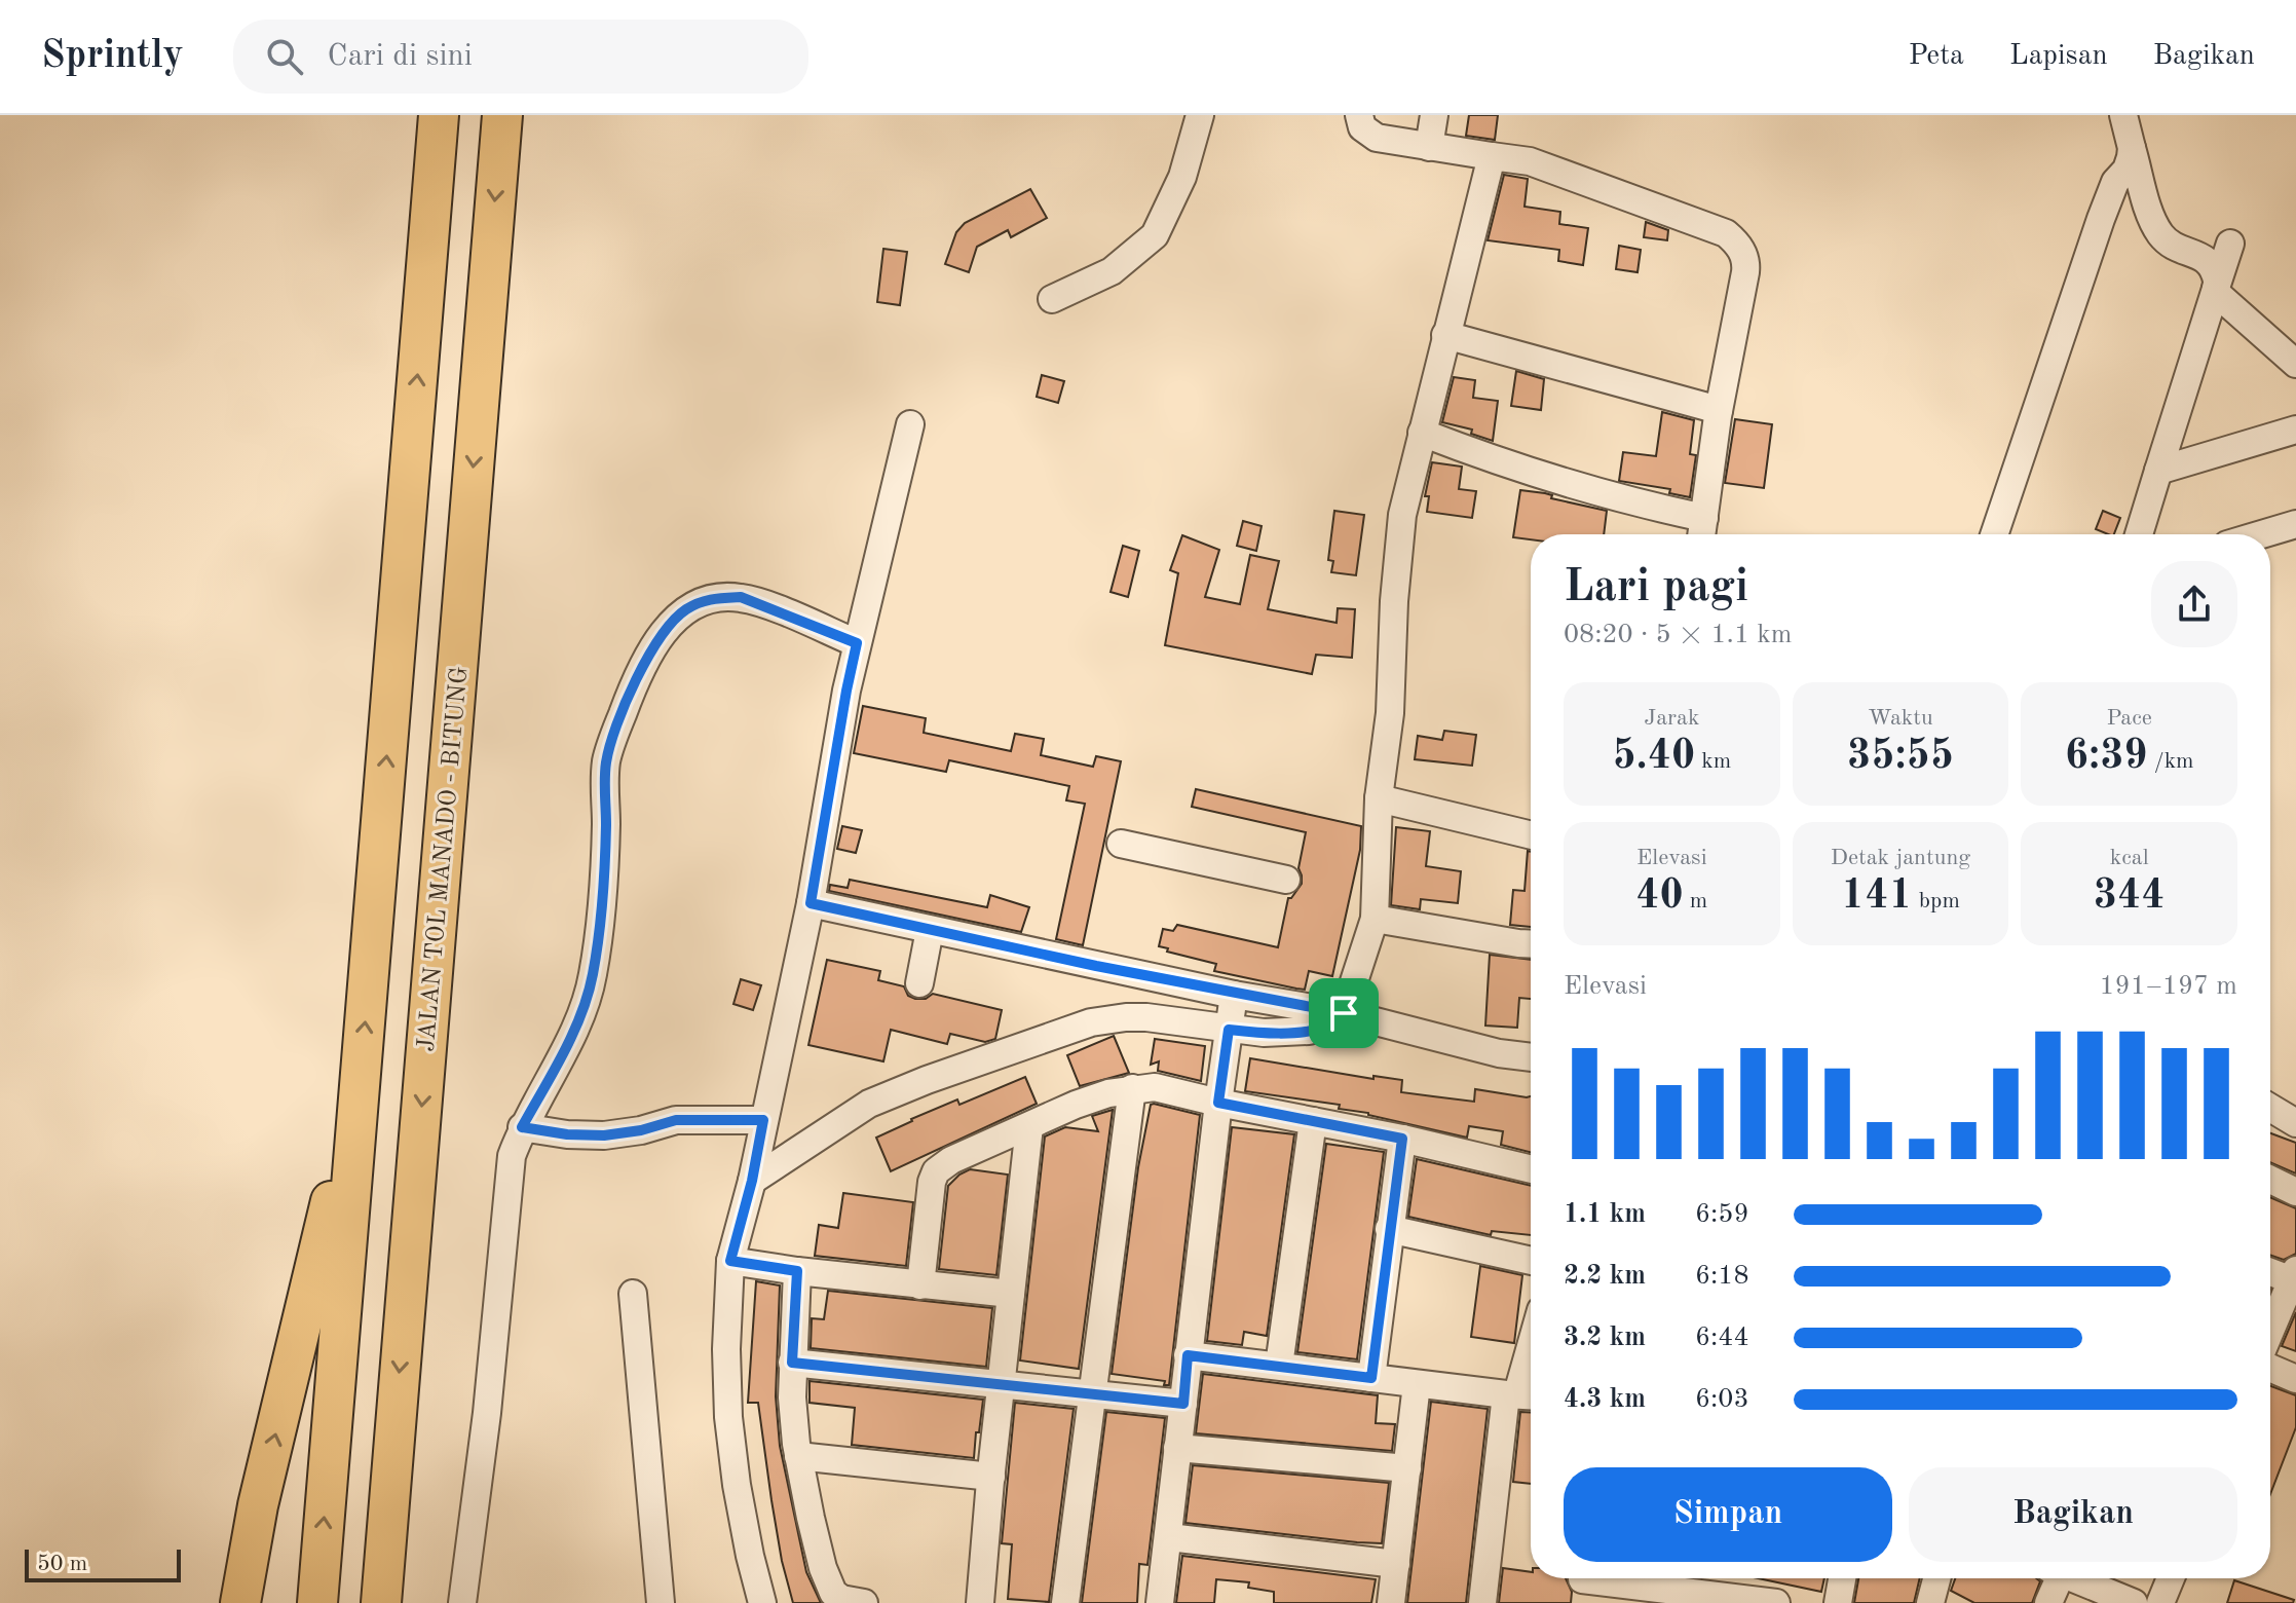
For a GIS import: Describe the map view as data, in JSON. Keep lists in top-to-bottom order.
{
  "streets": {
    "highway": ["JALAN TOL MANADO - BITUNG"]
  },
  "scale_bar": "50 m",
  "page": {
    "header": "Sprintly",
    "search": "Cari di sini",
    "nav": ["Peta", "Lapisan", "Bagikan"],
    "heading": ["Lari pagi", "08:20 · 5 × 1.1 km"],
    "stats": [
      ["Jarak", "5.40 km"],
      ["Waktu", "35:55"],
      ["Pace", "6:39 /km"],
      ["Elevasi", "40 m"],
      ["Detak jantung", "141 bpm"],
      ["kcal", "344"]
    ],
    "chart": ["Elevasi", "191–197 m"],
    "list": [
      {
        "name": "1.1 km",
        "note": "6:59"
      },
      {
        "name": "2.2 km",
        "note": "6:18"
      },
      {
        "name": "3.2 km",
        "note": "6:44"
      },
      {
        "name": "4.3 km",
        "note": "6:03"
      }
    ],
    "buttons": ["Simpan", "Bagikan"],
    "scale": "50 m"
  }
}
